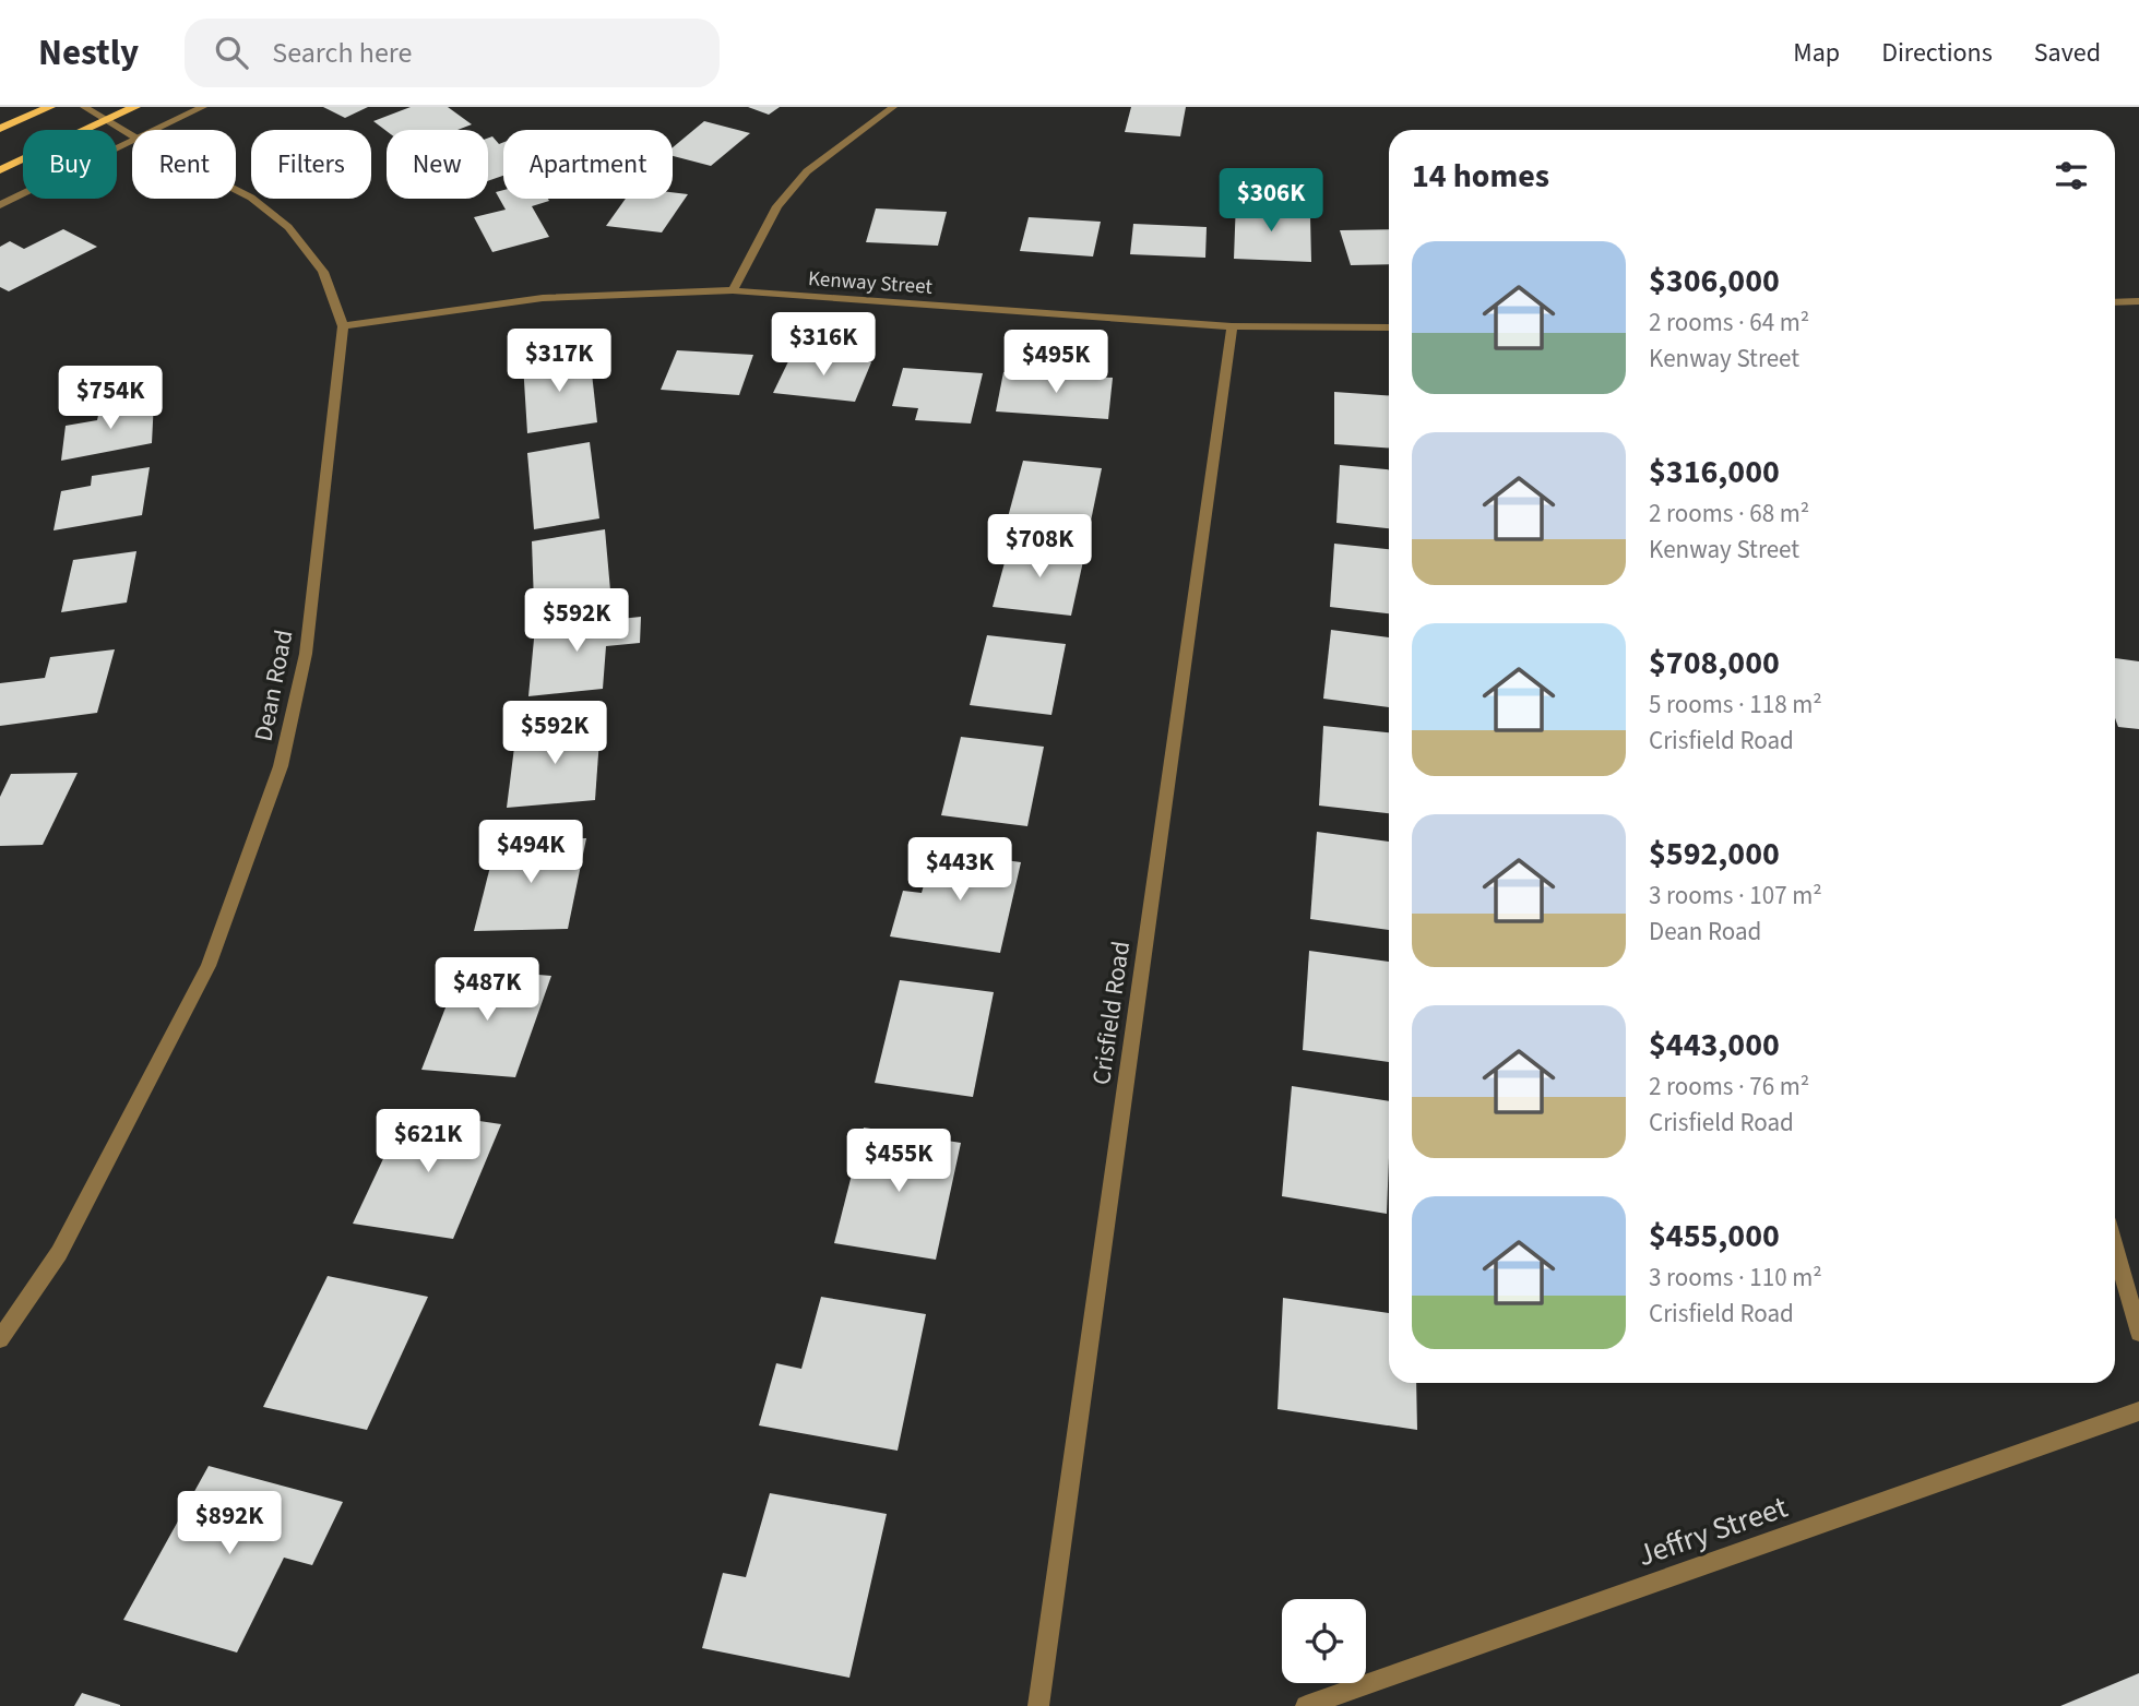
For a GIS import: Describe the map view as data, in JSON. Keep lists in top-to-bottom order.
{
  "streets": {
    "street": [
      "Kenway Street",
      "Dean Road",
      "Crisfield Road",
      "Jeffry Street"
    ]
  },
  "crossings": [
    ["Kenway Street", "Dean Road"],
    ["Kenway Street", "Crisfield Road"]
  ],
  "page": {
    "header": "Nestly",
    "search": "Search here",
    "nav": ["Map", "Directions", "Saved"],
    "chip": [
      "Buy",
      "Rent",
      "Filters",
      "New",
      "Apartment"
    ],
    "heading": "14 homes",
    "price": [
      "$306K",
      "$316K",
      "$317K",
      "$495K",
      "$754K",
      "$708K",
      "$592K",
      "$592K",
      "$494K",
      "$443K",
      "$487K",
      "$621K",
      "$455K",
      "$892K"
    ],
    "list": [
      {
        "name": "$306,000",
        "note": "2 rooms · 64 m² · Kenway Street"
      },
      {
        "name": "$316,000",
        "note": "2 rooms · 68 m² · Kenway Street"
      },
      {
        "name": "$708,000",
        "note": "5 rooms · 118 m² · Crisfield Road"
      },
      {
        "name": "$592,000",
        "note": "3 rooms · 107 m² · Dean Road"
      },
      {
        "name": "$443,000",
        "note": "2 rooms · 76 m² · Crisfield Road"
      },
      {
        "name": "$455,000",
        "note": "3 rooms · 110 m² · Crisfield Road"
      }
    ]
  }
}
